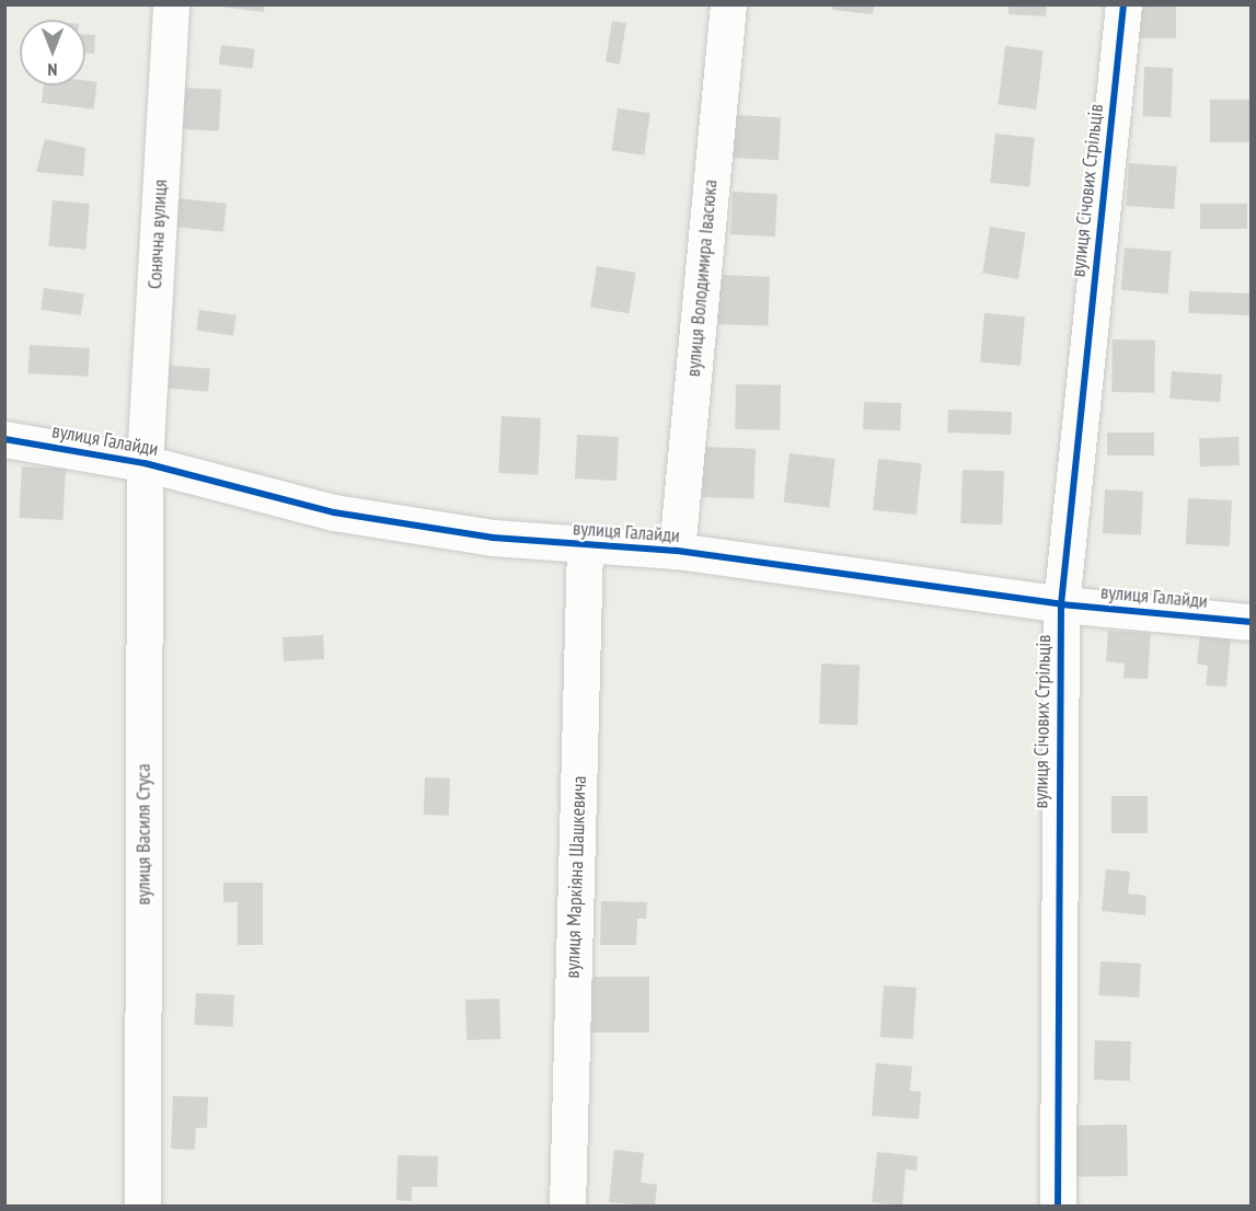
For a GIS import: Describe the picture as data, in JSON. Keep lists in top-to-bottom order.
{
  "streets": {
    "street": [
      "вулиця Січових Стрільців",
      "Сонячна вулиця",
      "вулиця Володимира Івасюка",
      "вулиця Галайди",
      "вулиця Василя Стуса",
      "вулиця Маркіяна Шашкевича"
    ]
  },
  "crossings": [
    ["вулиця Січових Стрільців", "вулиця Галайди"],
    ["Сонячна вулиця", "вулиця Галайди"],
    ["Сонячна вулиця", "вулиця Василя Стуса"],
    ["вулиця Володимира Івасюка", "вулиця Галайди"],
    ["вулиця Галайди", "вулиця Василя Стуса"],
    ["вулиця Галайди", "вулиця Маркіяна Шашкевича"]
  ],
  "north": "bottom"
}
